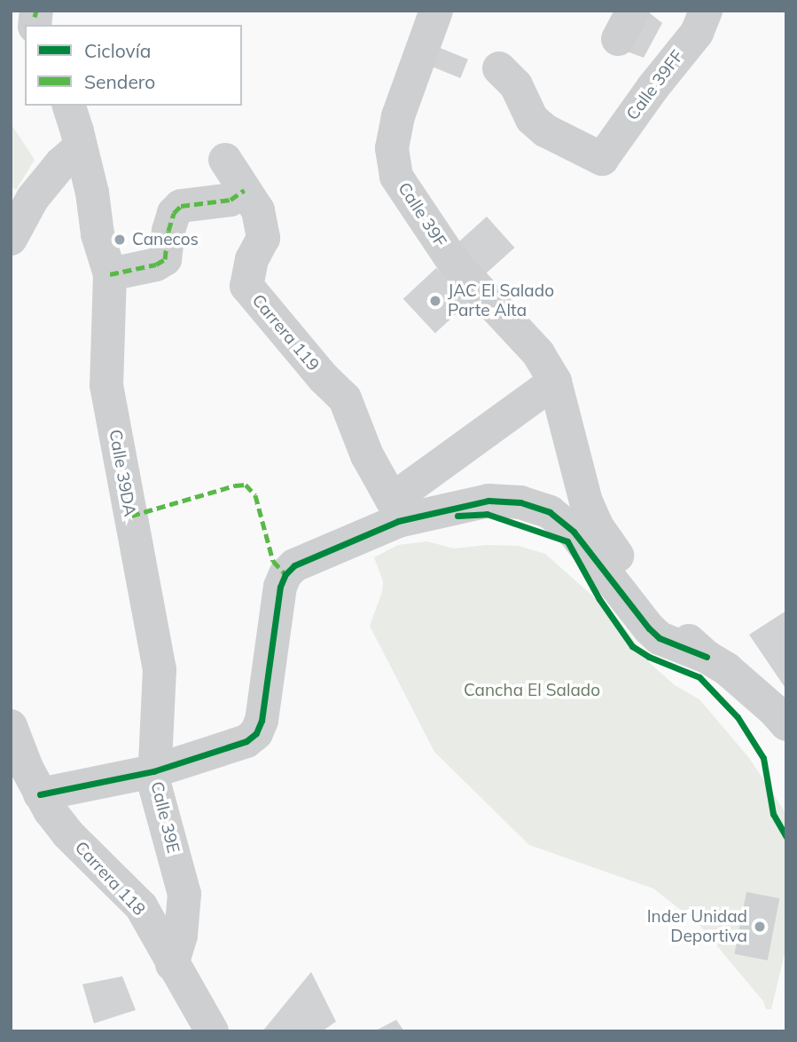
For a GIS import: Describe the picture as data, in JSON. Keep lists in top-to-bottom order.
{
  "streets": {
    "street": [
      "Calle 39FF",
      "Calle 39F",
      "Carrera 119",
      "Calle 39DA",
      "Calle 39E",
      "Carrera 118"
    ]
  },
  "crossings": [
    ["Calle 39F", "Carrera 119"],
    ["Calle 39DA", "Calle 39E"],
    ["Calle 39E", "Carrera 118"]
  ],
  "parks": ["Cancha El Salado"],
  "places": ["Canecos", "JAC El Salado Parte Alta", "Inder Unidad Deportiva"],
  "legend": ["Ciclovía", "Sendero"]
}
